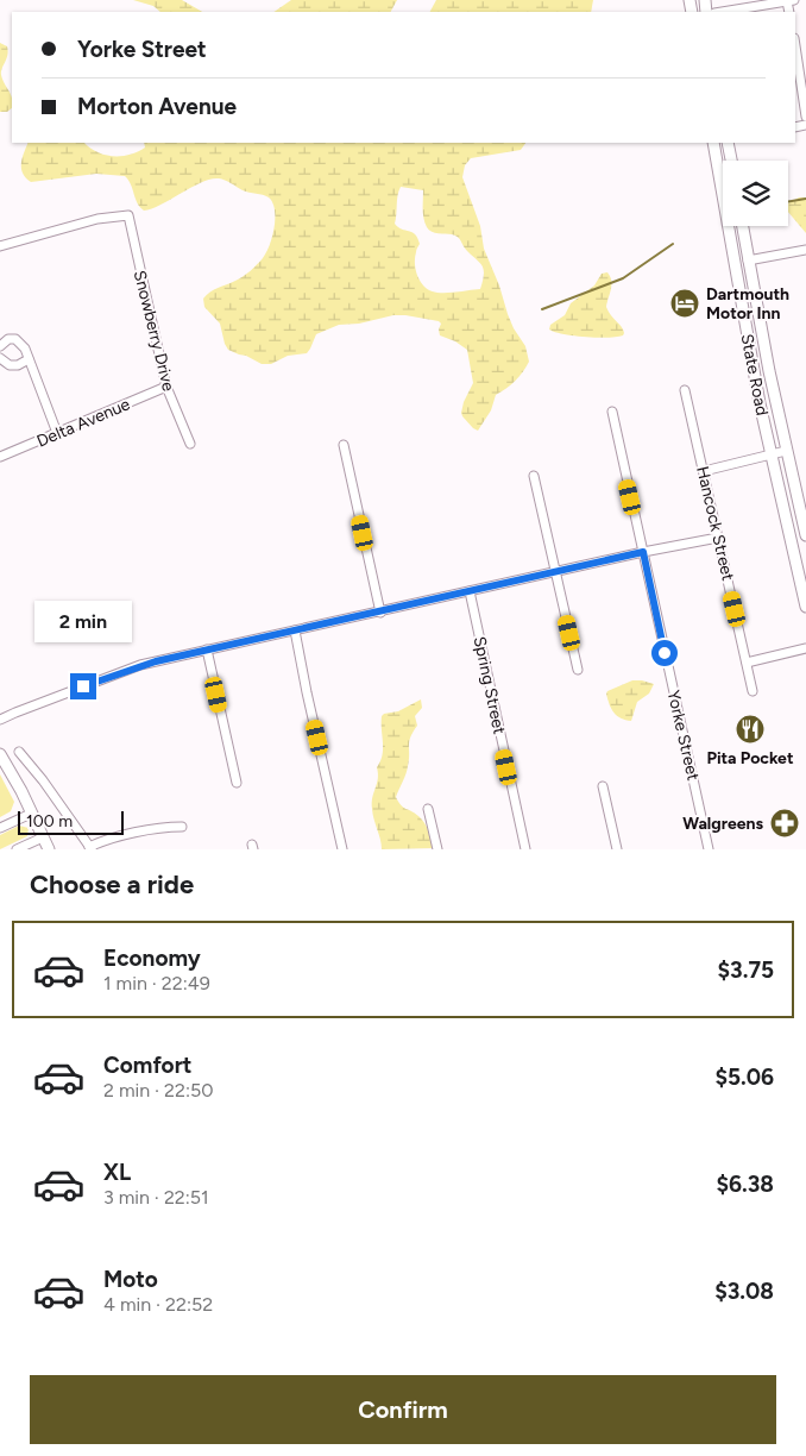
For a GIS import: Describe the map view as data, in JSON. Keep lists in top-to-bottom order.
{
  "streets": {
    "main road": ["State Road"],
    "street": [
      "Snowberry Drive",
      "Delta Avenue",
      "Hancock Street",
      "Spring Street",
      "Yorke Street"
    ]
  },
  "crossings": [
    ["Snowberry Drive", "Delta Avenue"]
  ],
  "places": {
    "hotel": ["Dartmouth Motor Inn"],
    "restaurant": ["Pita Pocket"],
    "pharmacy": ["Walgreens"]
  },
  "scale_bar": "100 m",
  "page": {
    "banner": ["Yorke Street", "Morton Avenue"],
    "bubble": "2 min",
    "scale": "100 m",
    "heading": "Choose a ride",
    "list": [
      {
        "name": "Economy",
        "note": "1 min · 22:49",
        "value": "$3.75"
      },
      {
        "name": "Comfort",
        "note": "2 min · 22:50",
        "value": "$5.06"
      },
      {
        "name": "XL",
        "note": "3 min · 22:51",
        "value": "$6.38"
      },
      {
        "name": "Moto",
        "note": "4 min · 22:52",
        "value": "$3.08"
      }
    ],
    "buttons": "Confirm"
  }
}
